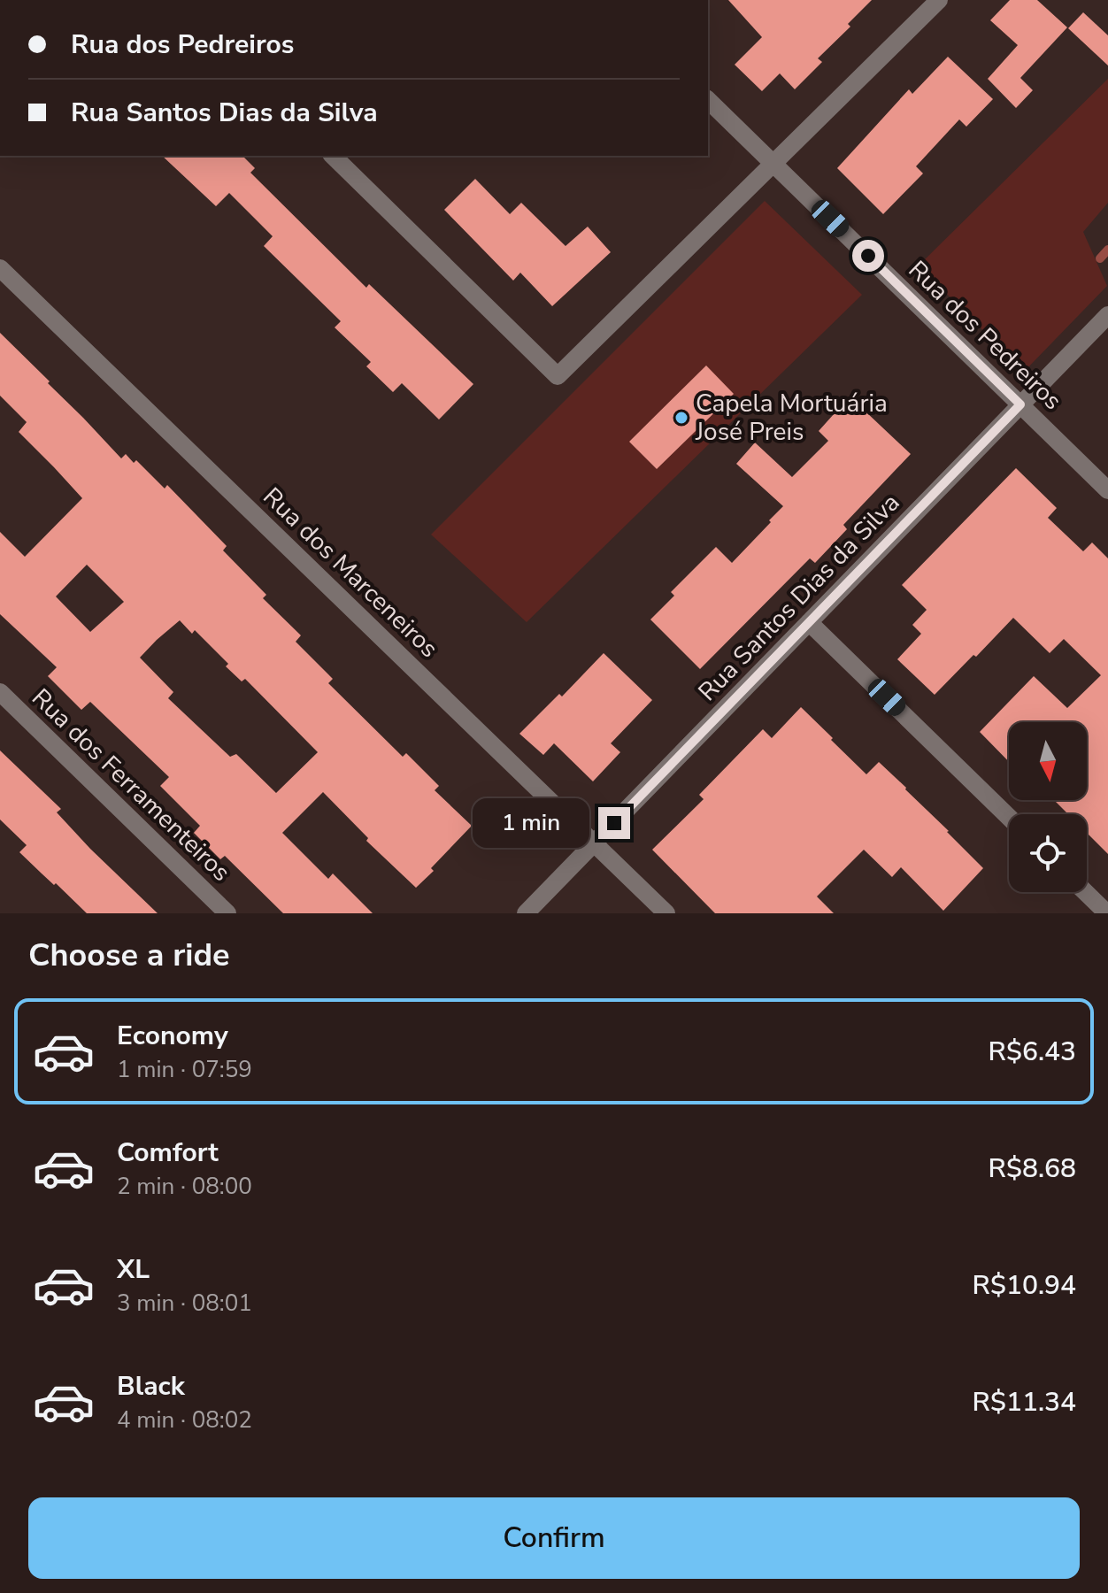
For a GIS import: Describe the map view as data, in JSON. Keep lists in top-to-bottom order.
{
  "streets": {
    "street": [
      "Rua dos Pedreiros",
      "Rua dos Marceneiros",
      "Rua Santos Dias da Silva",
      "Rua dos Ferramenteiros"
    ]
  },
  "crossings": [
    ["Rua dos Pedreiros", "Rua Santos Dias da Silva"],
    ["Rua dos Marceneiros", "Rua Santos Dias da Silva"]
  ],
  "places": ["Capela Mortuária José Preis"],
  "north": "bottom",
  "page": {
    "banner": ["Rua dos Pedreiros", "Rua Santos Dias da Silva"],
    "bubble": "1 min",
    "heading": "Choose a ride",
    "list": [
      {
        "name": "Economy",
        "note": "1 min · 07:59",
        "value": "R$6.43"
      },
      {
        "name": "Comfort",
        "note": "2 min · 08:00",
        "value": "R$8.68"
      },
      {
        "name": "XL",
        "note": "3 min · 08:01",
        "value": "R$10.94"
      },
      {
        "name": "Black",
        "note": "4 min · 08:02",
        "value": "R$11.34"
      }
    ],
    "buttons": "Confirm"
  }
}
